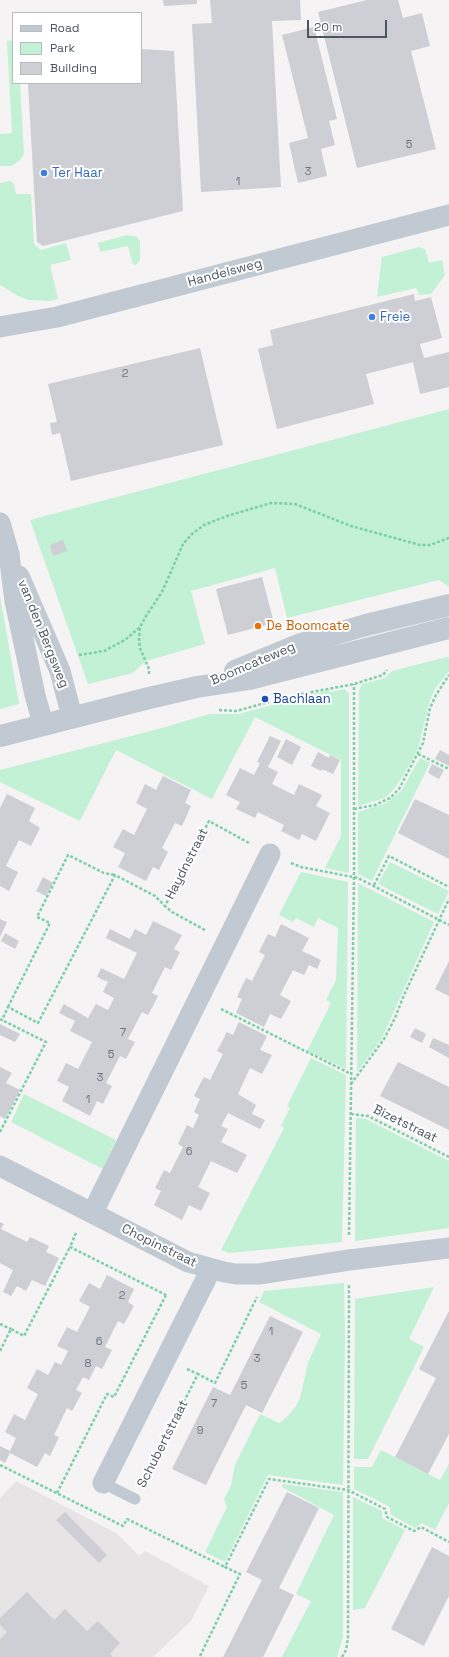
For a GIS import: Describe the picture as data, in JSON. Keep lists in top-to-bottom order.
{
  "streets": {
    "street": [
      "Handelsweg",
      "van den Bergsweg",
      "Boomcateweg",
      "Chopinstraat",
      "Schubertstraat"
    ],
    "path": ["Haydnstraat", "Bizetstraat"]
  },
  "crossings": [
    ["van den Bergsweg", "Boomcateweg"],
    ["Chopinstraat", "Schubertstraat"]
  ],
  "places": [
    "Ter Haar",
    "Freie",
    "De Boomcate",
    "Bachlaan"
  ],
  "house_numbers": [
    "5",
    "3",
    "1",
    "2",
    "7",
    "5",
    "3",
    "1",
    "6",
    "2",
    "1",
    "6",
    "3",
    "8",
    "5",
    "7",
    "9"
  ],
  "legend": ["Road", "Park", "Building"],
  "scale_bar": "20 m"
}
